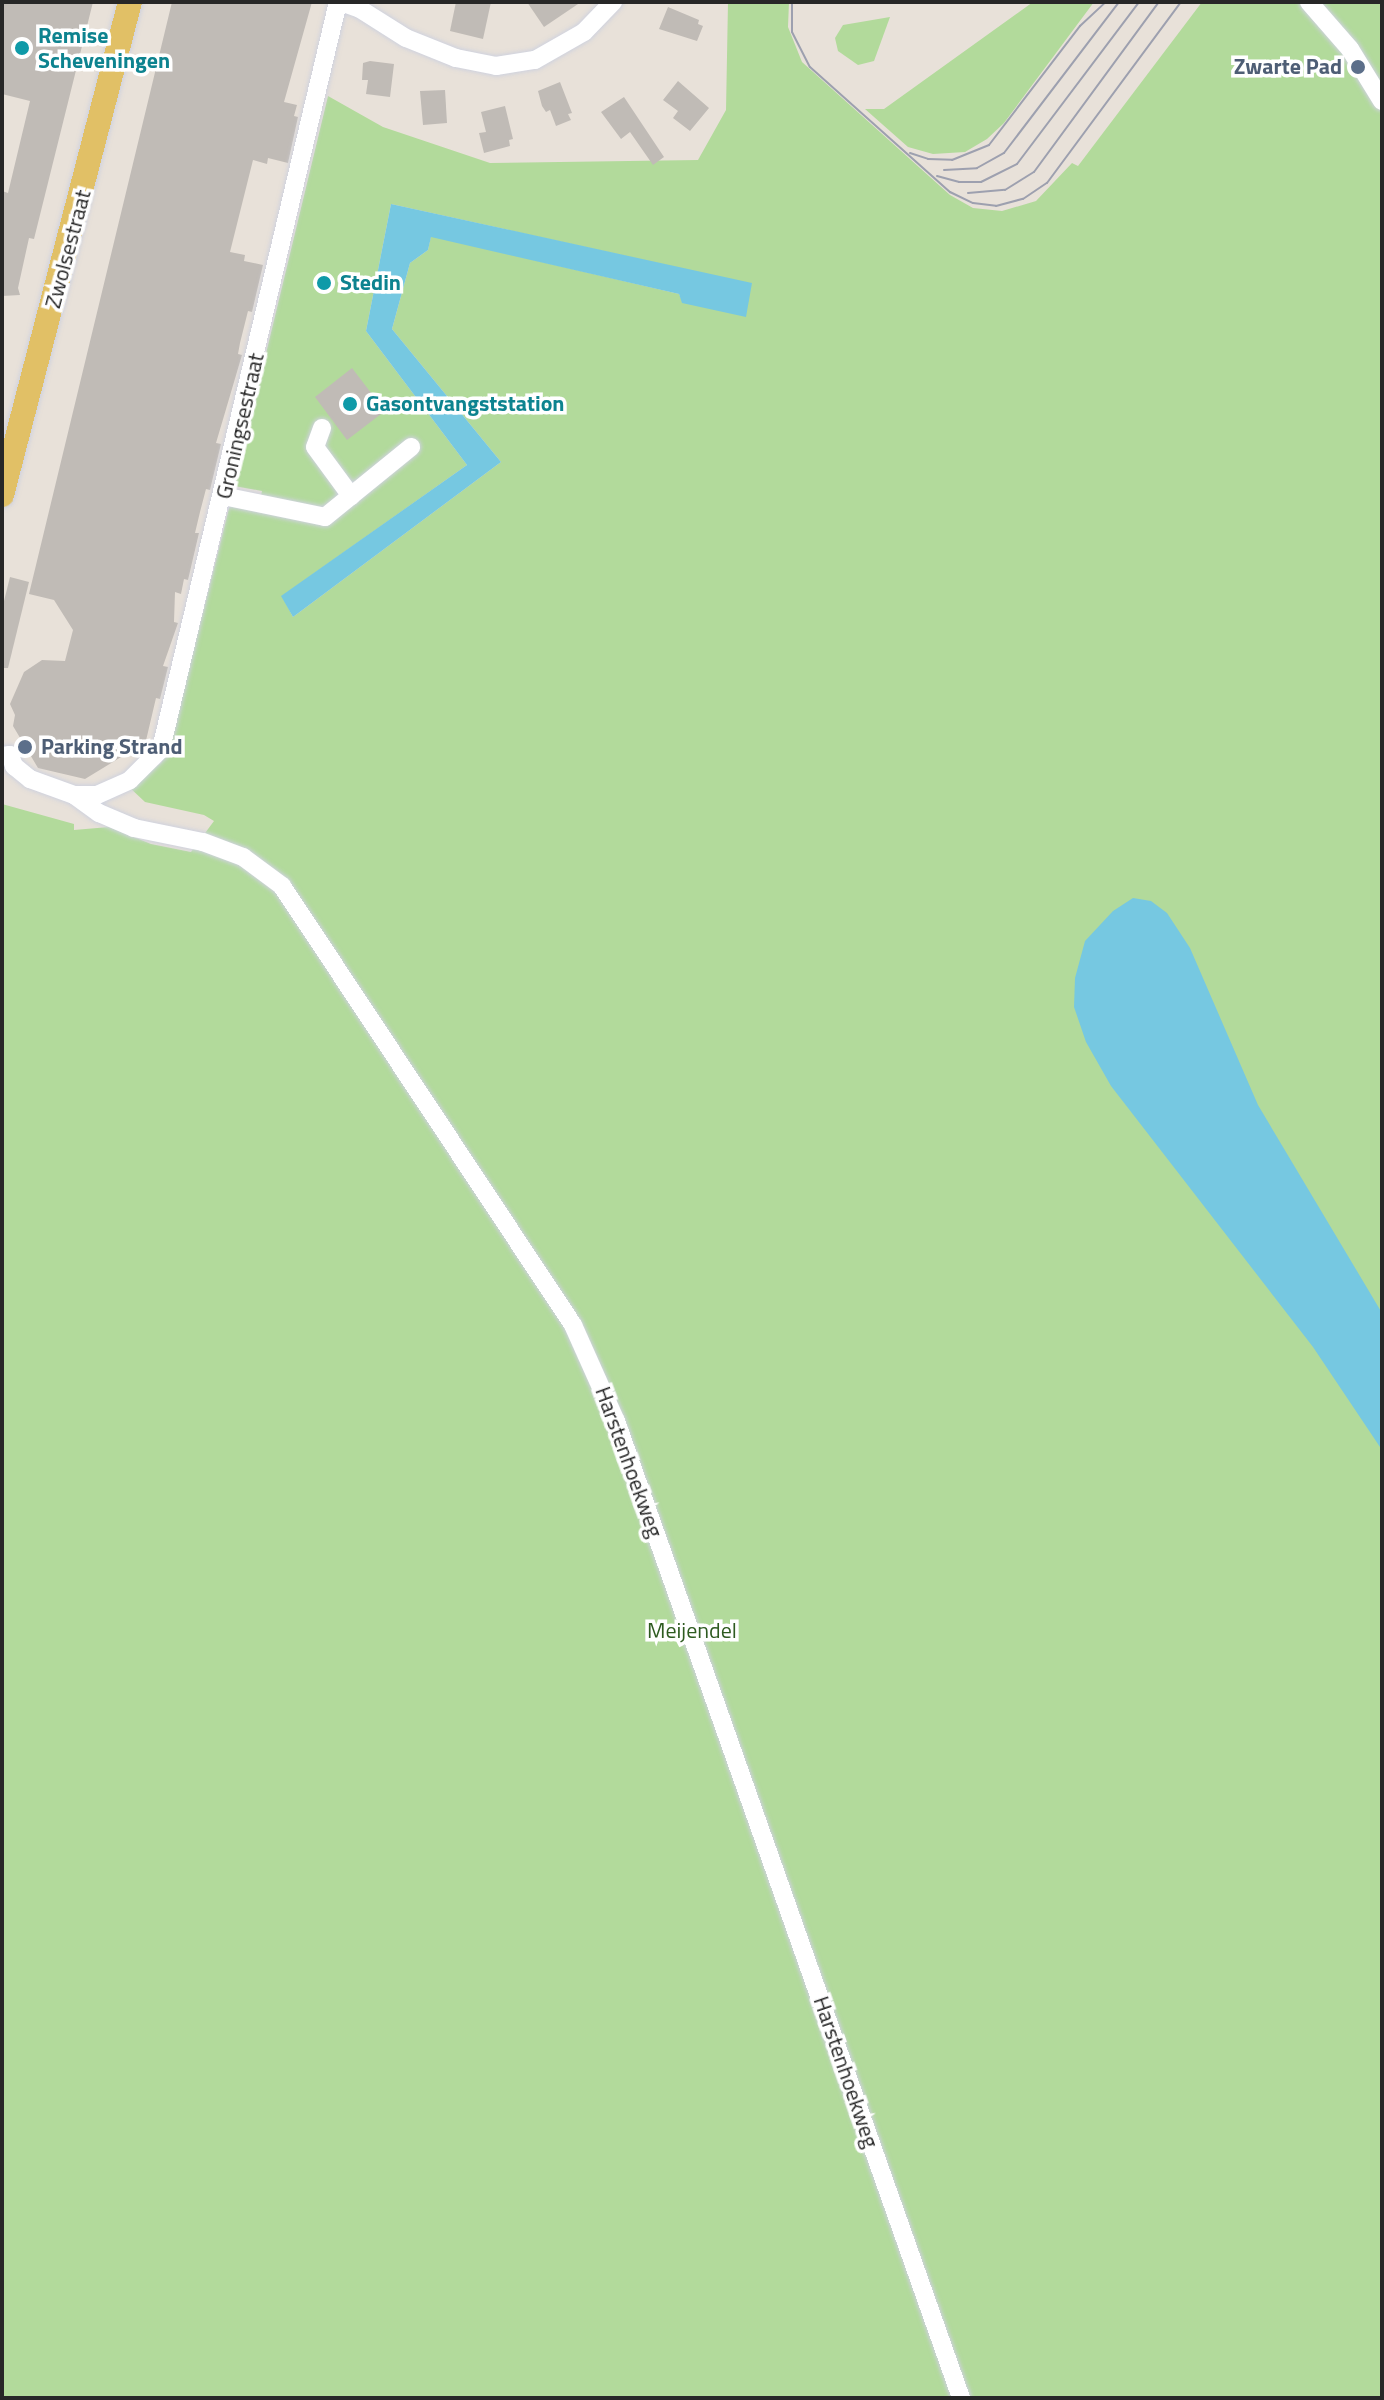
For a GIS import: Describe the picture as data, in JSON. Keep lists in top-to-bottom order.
{
  "streets": {
    "main road": ["Zwolsestraat"],
    "street": ["Groningsestraat", "Harstenhoekweg"]
  },
  "crossings": [
    ["Groningsestraat", "Harstenhoekweg"]
  ],
  "parks": ["Meijendel"],
  "places": [
    "Remise Scheveningen",
    "Zwarte Pad",
    "Stedin",
    "Gasontvangststation",
    "Parking Strand"
  ]
}
